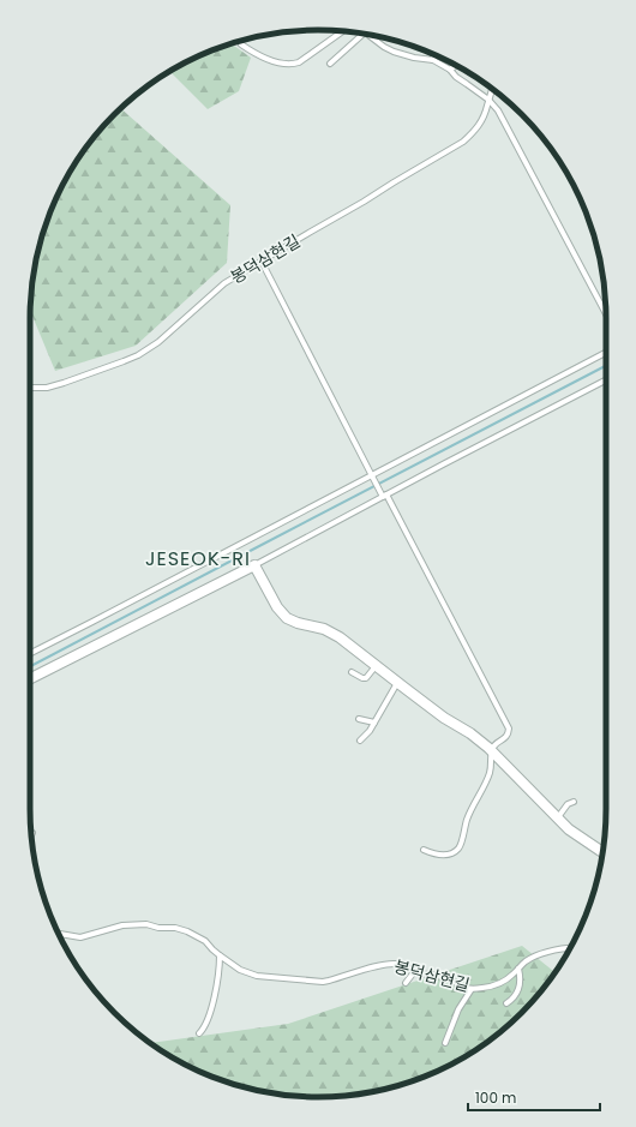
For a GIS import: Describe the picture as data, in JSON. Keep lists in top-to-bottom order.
{
  "streets": {
    "lane": ["봉덕삼현길"]
  },
  "districts": ["JESEOK-RI"],
  "scale_bar": "100 m"
}
